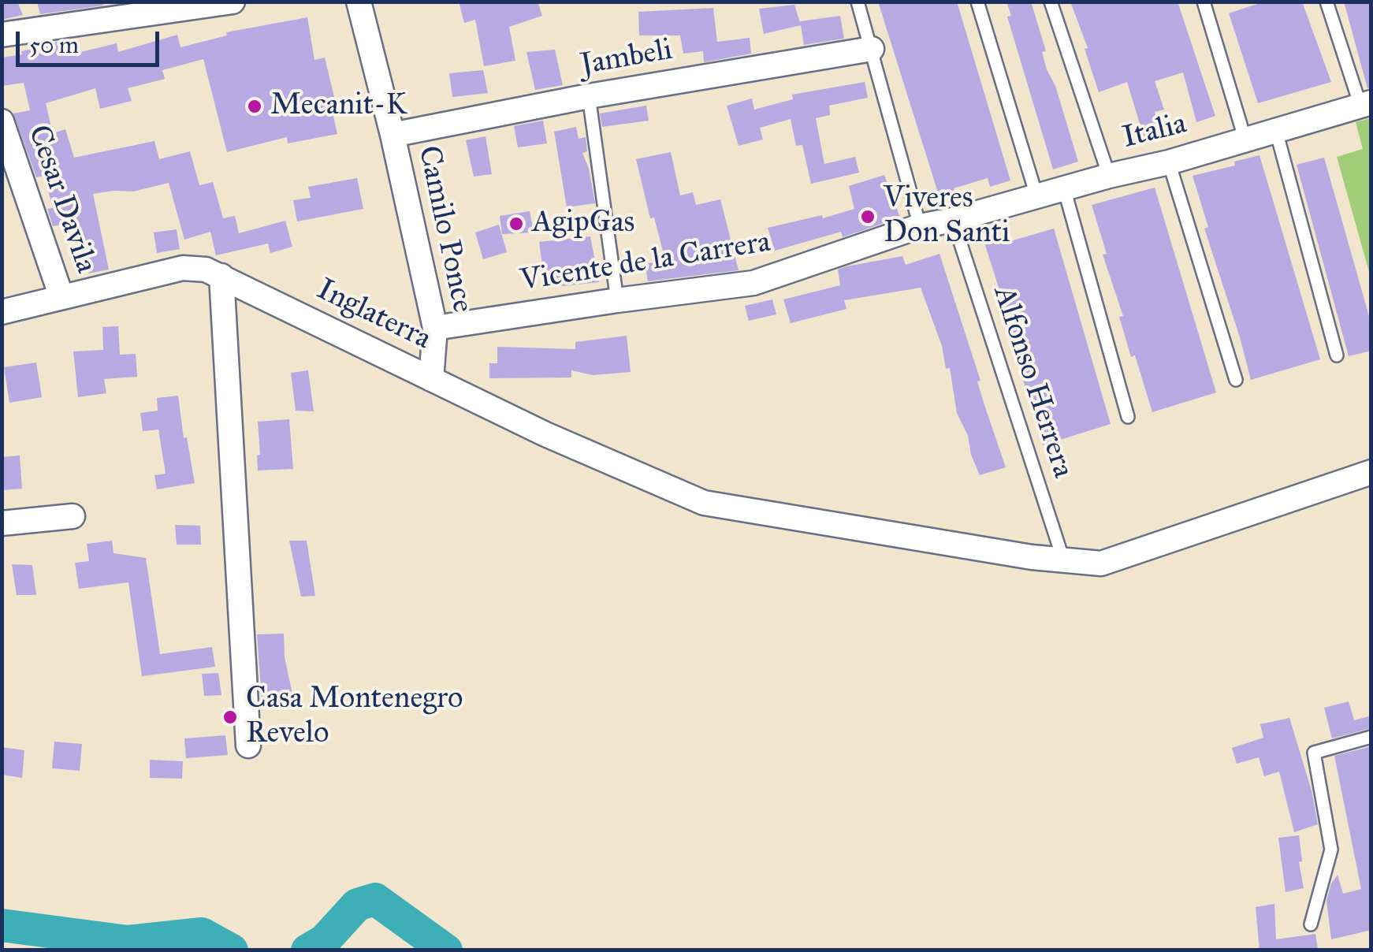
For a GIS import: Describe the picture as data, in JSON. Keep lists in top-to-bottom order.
{
  "streets": {
    "street": [
      "Jambeli",
      "Italia",
      "Cesar Davila",
      "Camilo Ponce",
      "Vicente de la Carrera",
      "Inglaterra"
    ],
    "lane": ["Alfonso Herrera"]
  },
  "crossings": [
    ["Jambeli", "Camilo Ponce"],
    ["Italia", "Vicente de la Carrera"],
    ["Italia", "Alfonso Herrera"],
    ["Cesar Davila", "Inglaterra"],
    ["Camilo Ponce", "Vicente de la Carrera"],
    ["Camilo Ponce", "Inglaterra"],
    ["Vicente de la Carrera", "Alfonso Herrera"],
    ["Inglaterra", "Alfonso Herrera"]
  ],
  "places": [
    "Mecanit-K",
    "Viveres Don Santi",
    "AgipGas",
    "Casa Montenegro Revelo"
  ],
  "scale_bar": "50 m"
}
